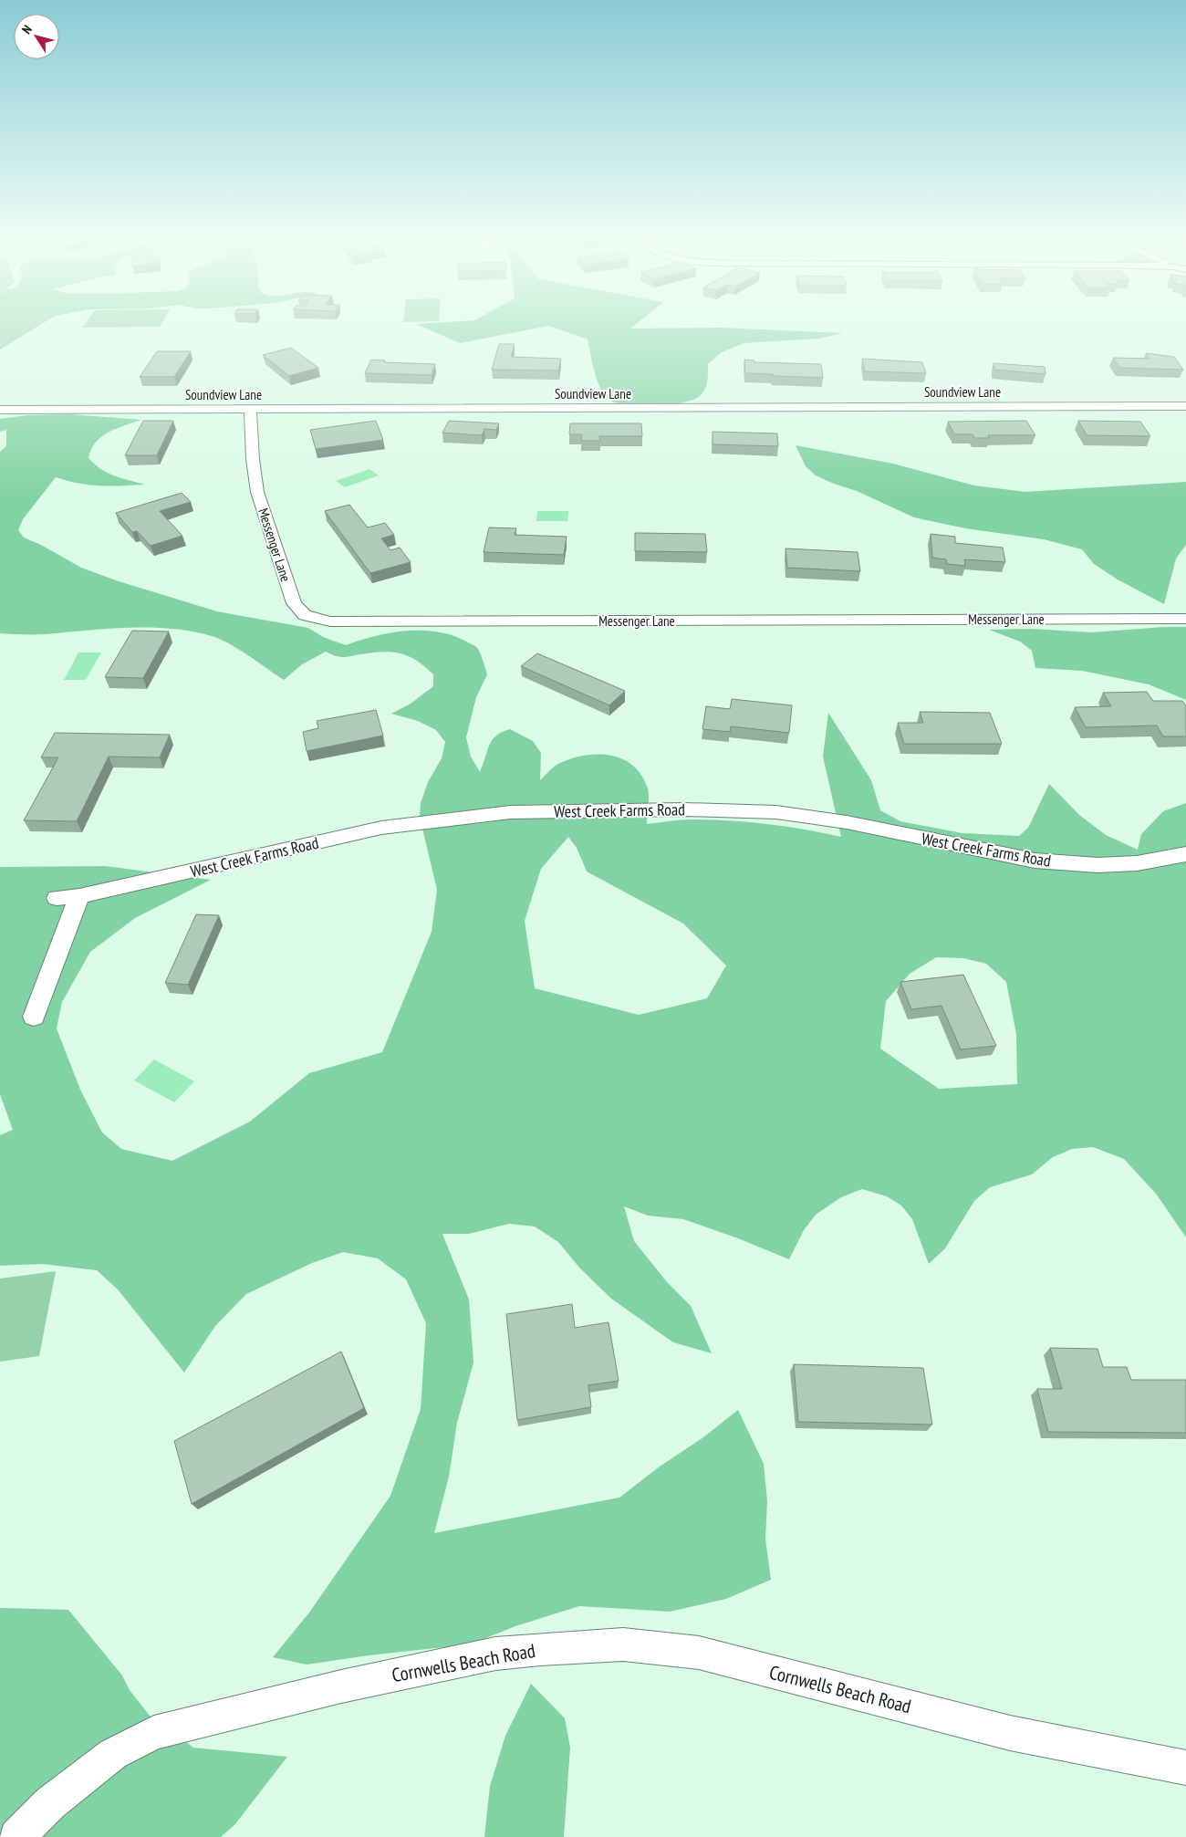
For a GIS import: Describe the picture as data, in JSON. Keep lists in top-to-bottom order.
{
  "streets": {
    "street": [
      "Soundview Lane",
      "Messenger Lane",
      "West Creek Farms Road",
      "Cornwells Beach Road"
    ]
  },
  "crossings": [
    ["Soundview Lane", "Messenger Lane"]
  ],
  "north": "top left"
}
